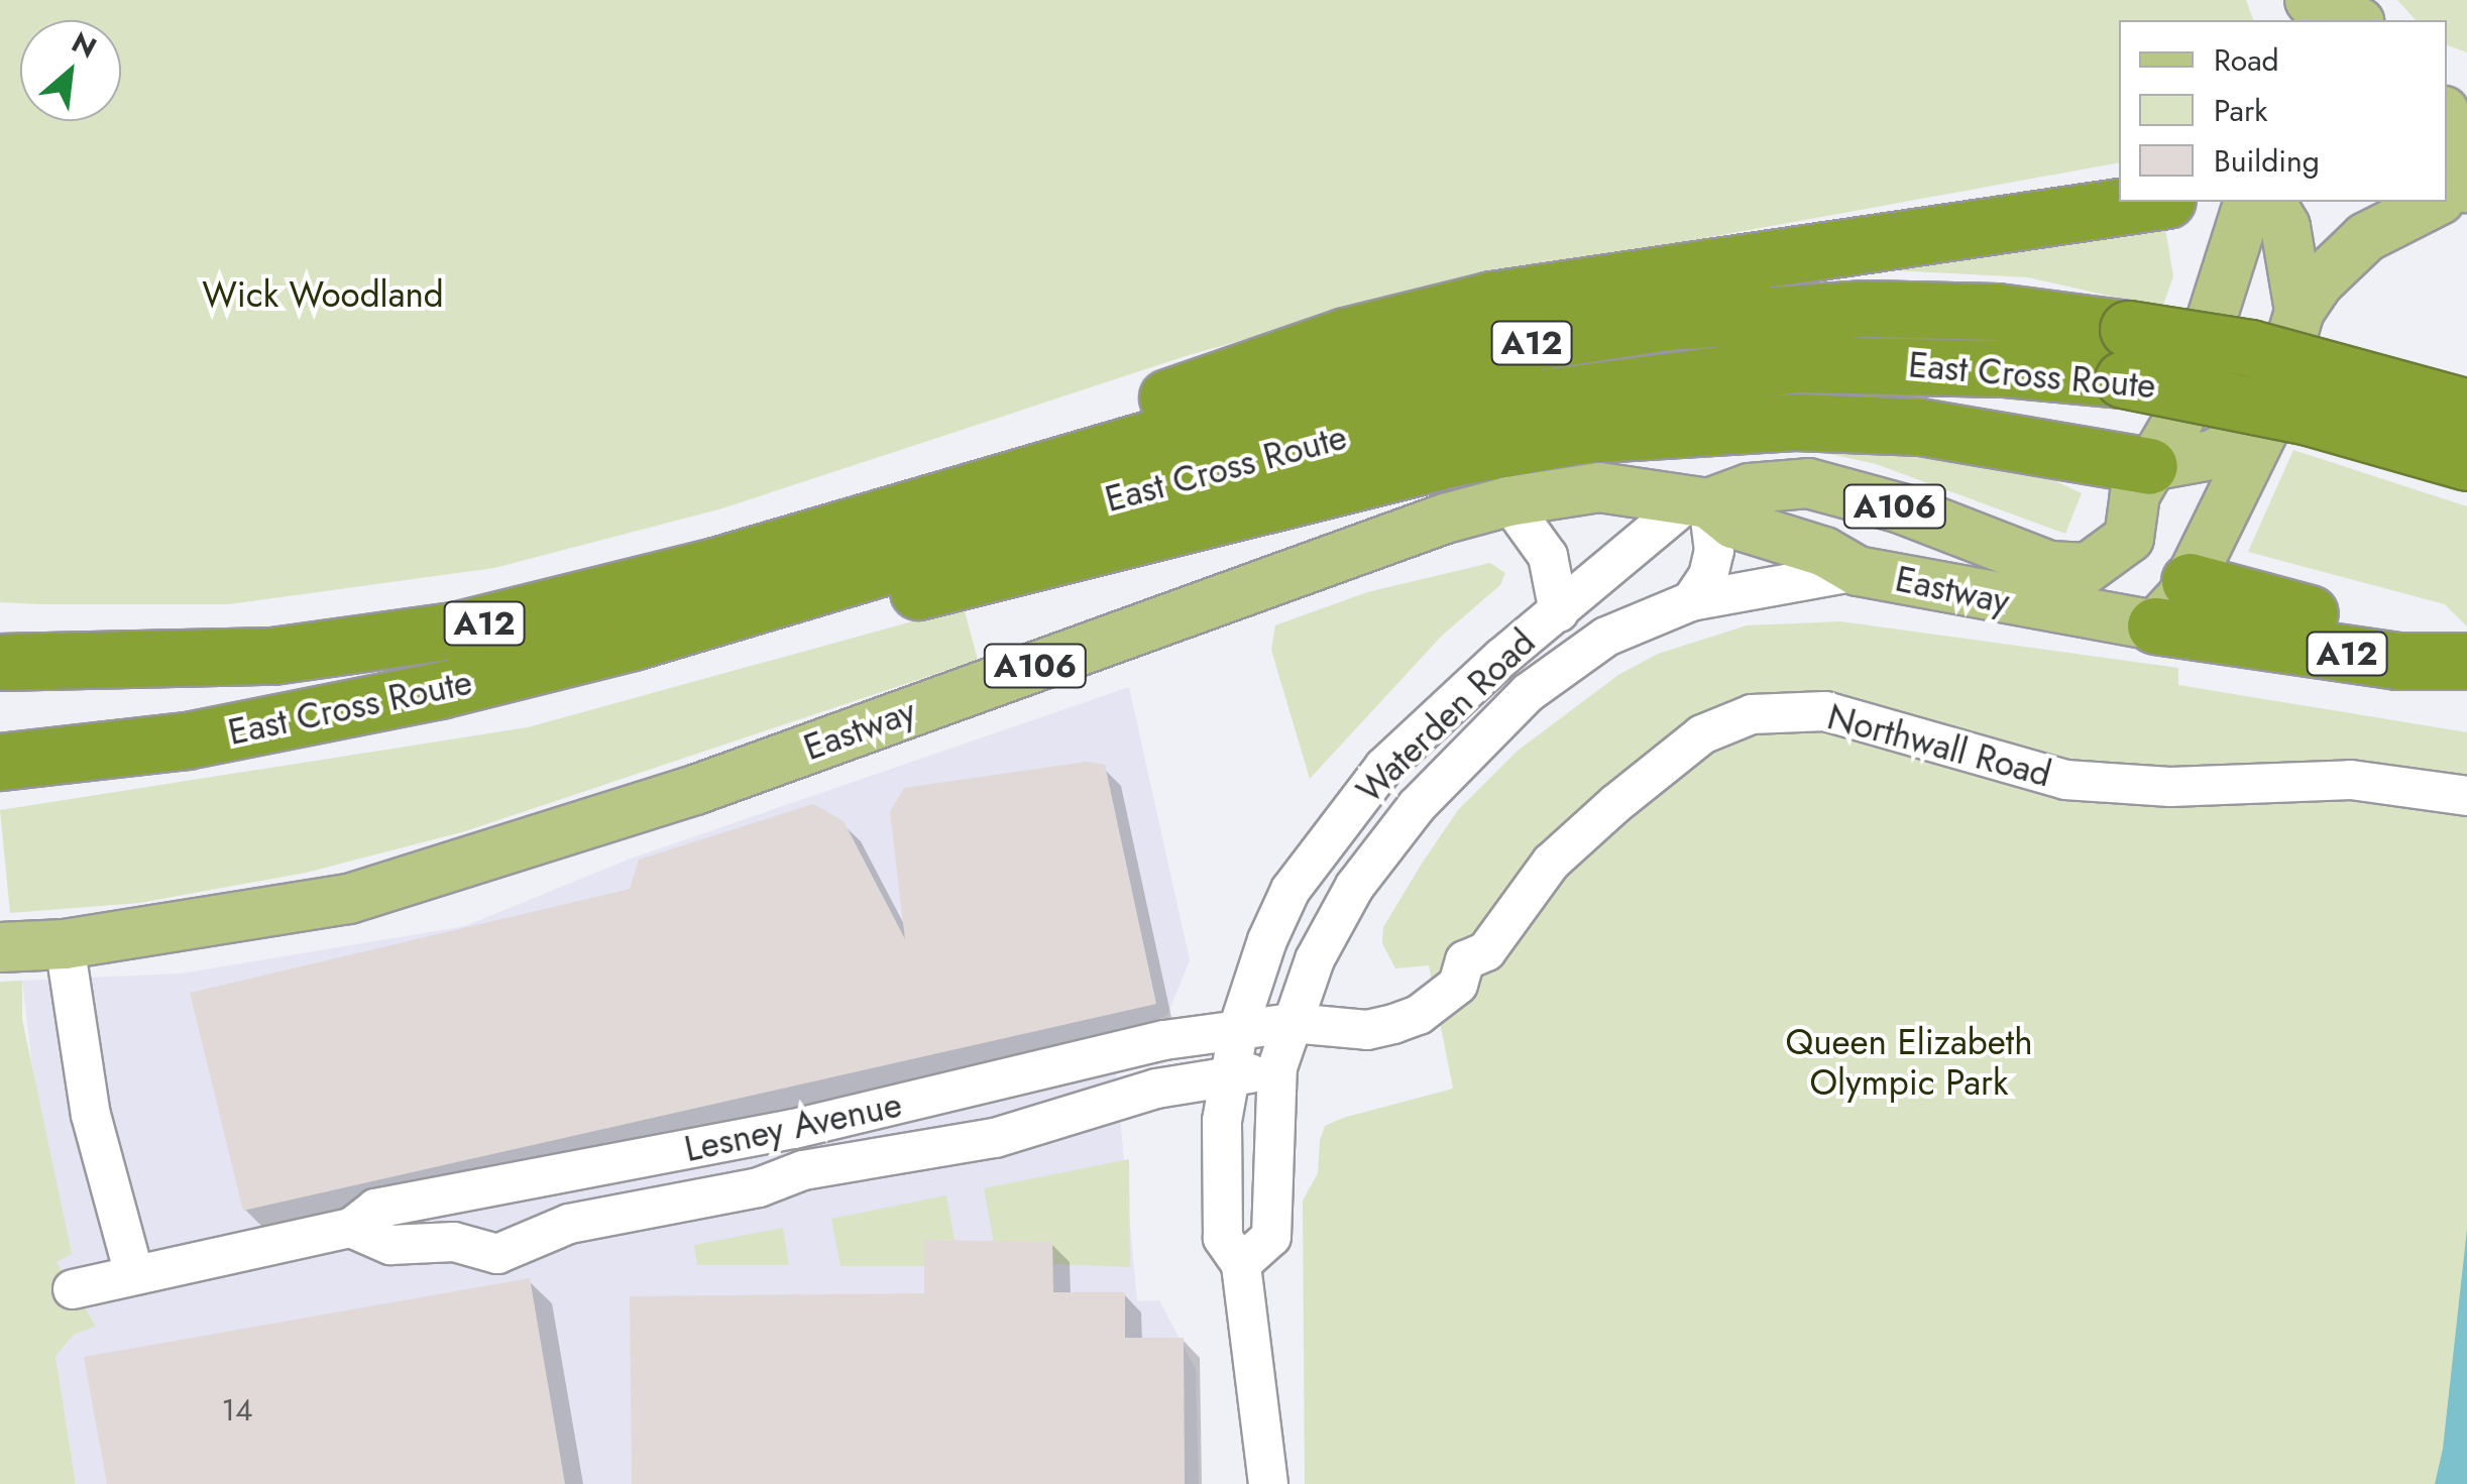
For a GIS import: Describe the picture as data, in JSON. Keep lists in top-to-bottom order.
{
  "streets": {
    "highway": ["A12", "East Cross Route"],
    "main road": ["A106", "Eastway"],
    "street": ["Waterden Road", "Northwall Road", "Lesney Avenue"]
  },
  "crossings": [
    ["A12", "East Cross Route"],
    ["A12", "Eastway"],
    ["Eastway", "Waterden Road"],
    ["Waterden Road", "Northwall Road"],
    ["Waterden Road", "Lesney Avenue"],
    ["Northwall Road", "Lesney Avenue"]
  ],
  "parks": ["Wick Woodland", "Queen Elizabeth Olympic Park"],
  "house_numbers": ["14"],
  "legend": ["Road", "Park", "Building"],
  "north": "top right"
}
